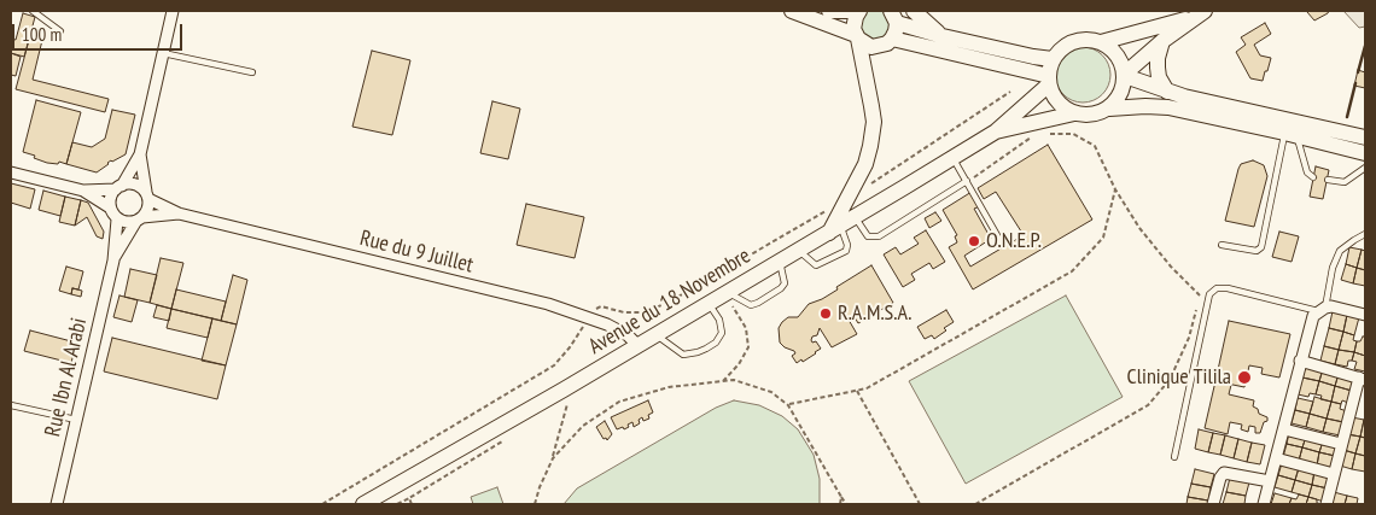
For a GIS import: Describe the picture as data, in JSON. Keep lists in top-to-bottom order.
{
  "streets": {
    "main road": ["Avenue du 18 Novembre"],
    "street": ["Rue du 9 Juillet", "Rue Ibn Al Arabi"]
  },
  "crossings": [
    ["Rue du 9 Juillet", "Avenue du 18 Novembre"],
    ["Rue du 9 Juillet", "Rue Ibn Al Arabi"]
  ],
  "places": ["O.N.E.P.", "R.A.M.S.A.", "Clinique Tilila"],
  "scale_bar": "100 m"
}
